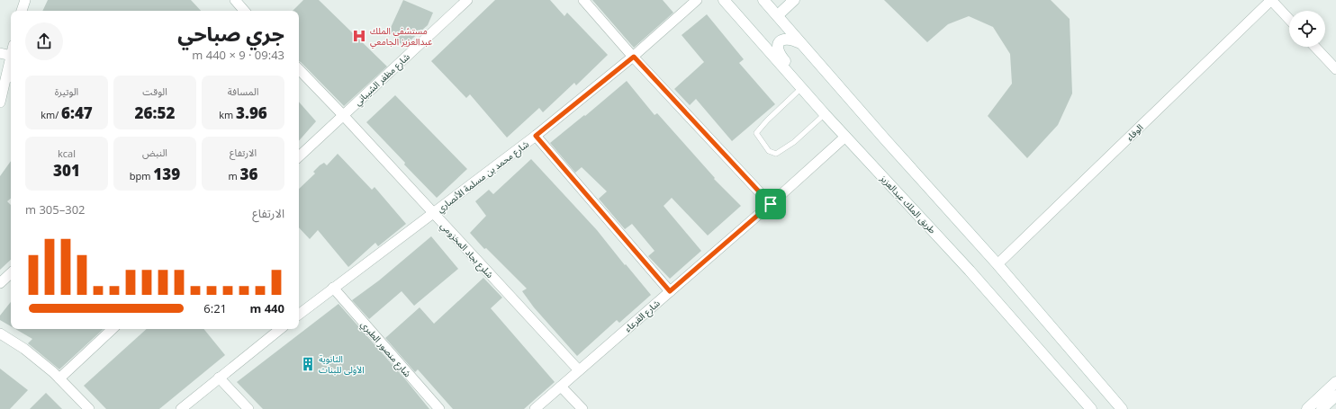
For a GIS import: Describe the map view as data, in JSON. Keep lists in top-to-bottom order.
{
  "streets": {
    "main road": ["طريق الملك عبدالعزيز"],
    "street": [
      "شارع مظفر الشيباني",
      "الوفاء",
      "شارع محمد بن مسلمة الأنصاري",
      "شلرع بجاد المخزومي",
      "شارع القرعاء",
      "شارع منصور الطبري"
    ]
  },
  "crossings": [
    ["شارع مظفر الشيباني", "شلرع بجاد المخزومي"],
    ["شارع محمد بن مسلمة الأنصاري", "شلرع بجاد المخزومي"],
    ["شارع محمد بن مسلمة الأنصاري", "شارع منصور الطبري"],
    ["طريق الملك عبدالعزيز", "شارع القرعاء"],
    ["شلرع بجاد المخزومي", "شارع القرعاء"]
  ],
  "places": {
    "hospital": ["مستشفى الملك عبدالعزيز الجامعي"],
    "building": ["الثانوية الأولى للبنات"]
  },
  "page": {
    "heading": ["جري صباحي", "09:43 · 9 × 440 m"],
    "stats": [
      ["المسافة", "3.96 km"],
      ["الوقت", "26:52"],
      ["الوتيرة", "6:47 /km"],
      ["الارتفاع", "36 m"],
      ["النبض", "139 bpm"],
      ["kcal", "301"]
    ],
    "chart": ["الارتفاع", "302–305 m"],
    "list": [
      {
        "name": "440 m",
        "note": "6:21"
      }
    ]
  }
}
